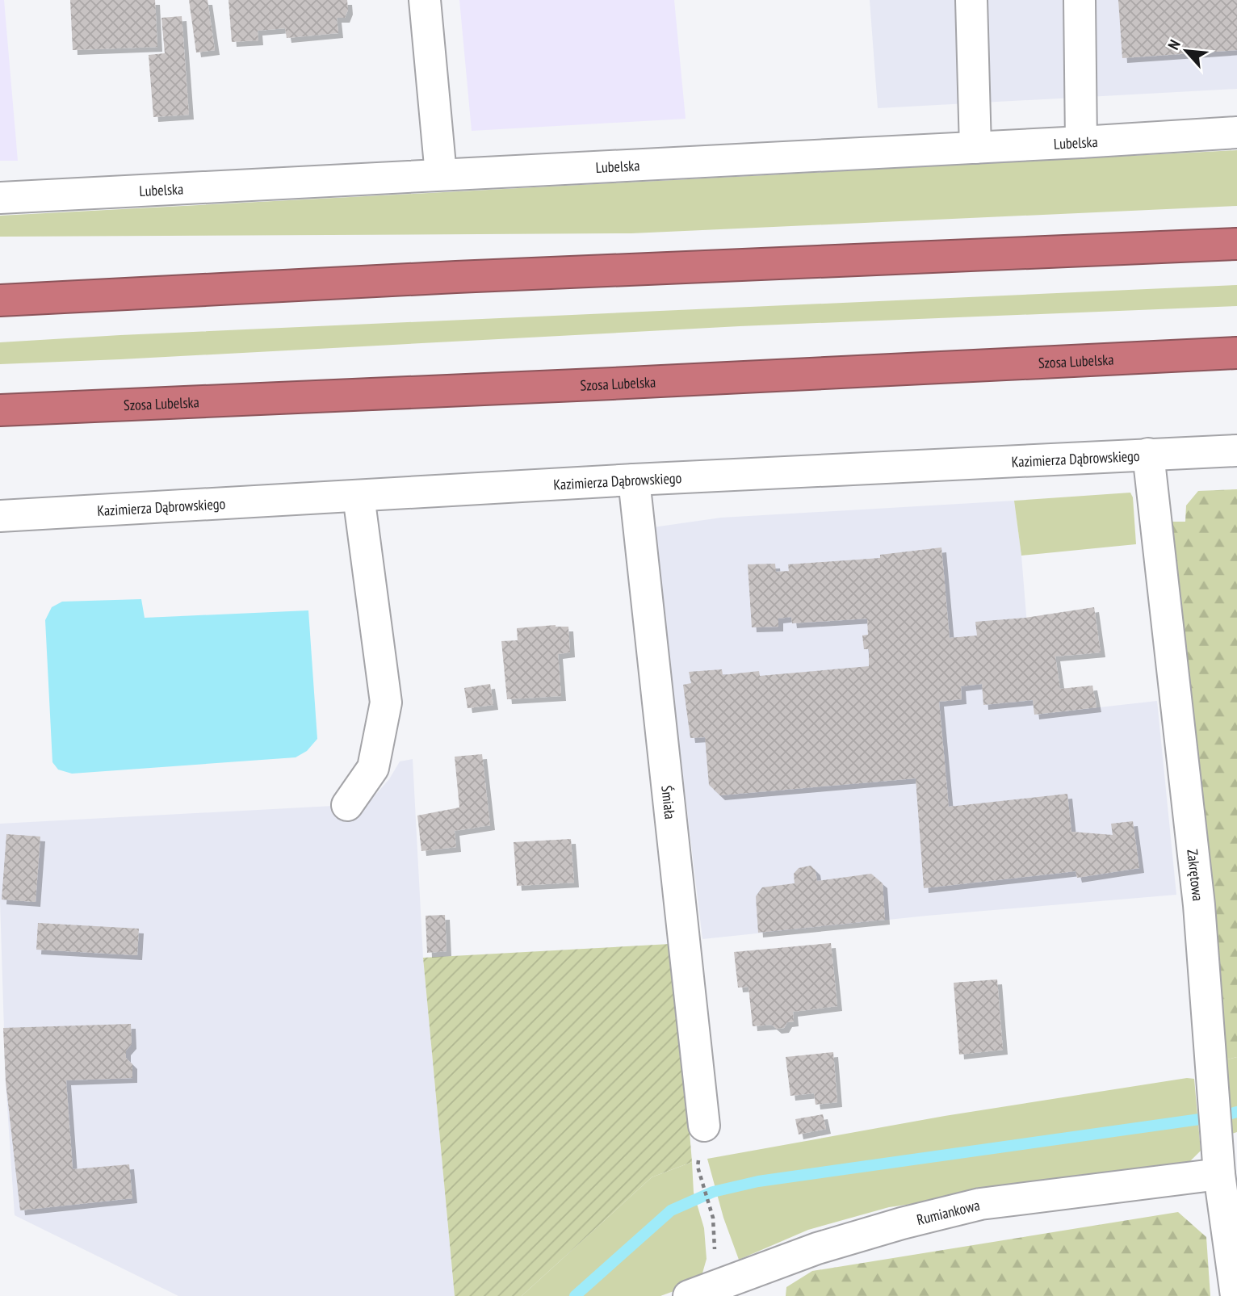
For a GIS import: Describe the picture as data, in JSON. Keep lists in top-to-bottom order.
{
  "streets": {
    "highway": ["Szosa Lubelska"],
    "street": [
      "Lubelska",
      "Kazimierza Dąbrowskiego",
      "Śmiała",
      "Zakrętowa",
      "Rumiankowa"
    ]
  },
  "crossings": [
    ["Kazimierza Dąbrowskiego", "Śmiała"],
    ["Kazimierza Dąbrowskiego", "Zakrętowa"],
    ["Zakrętowa", "Rumiankowa"]
  ],
  "north": "top left"
}
